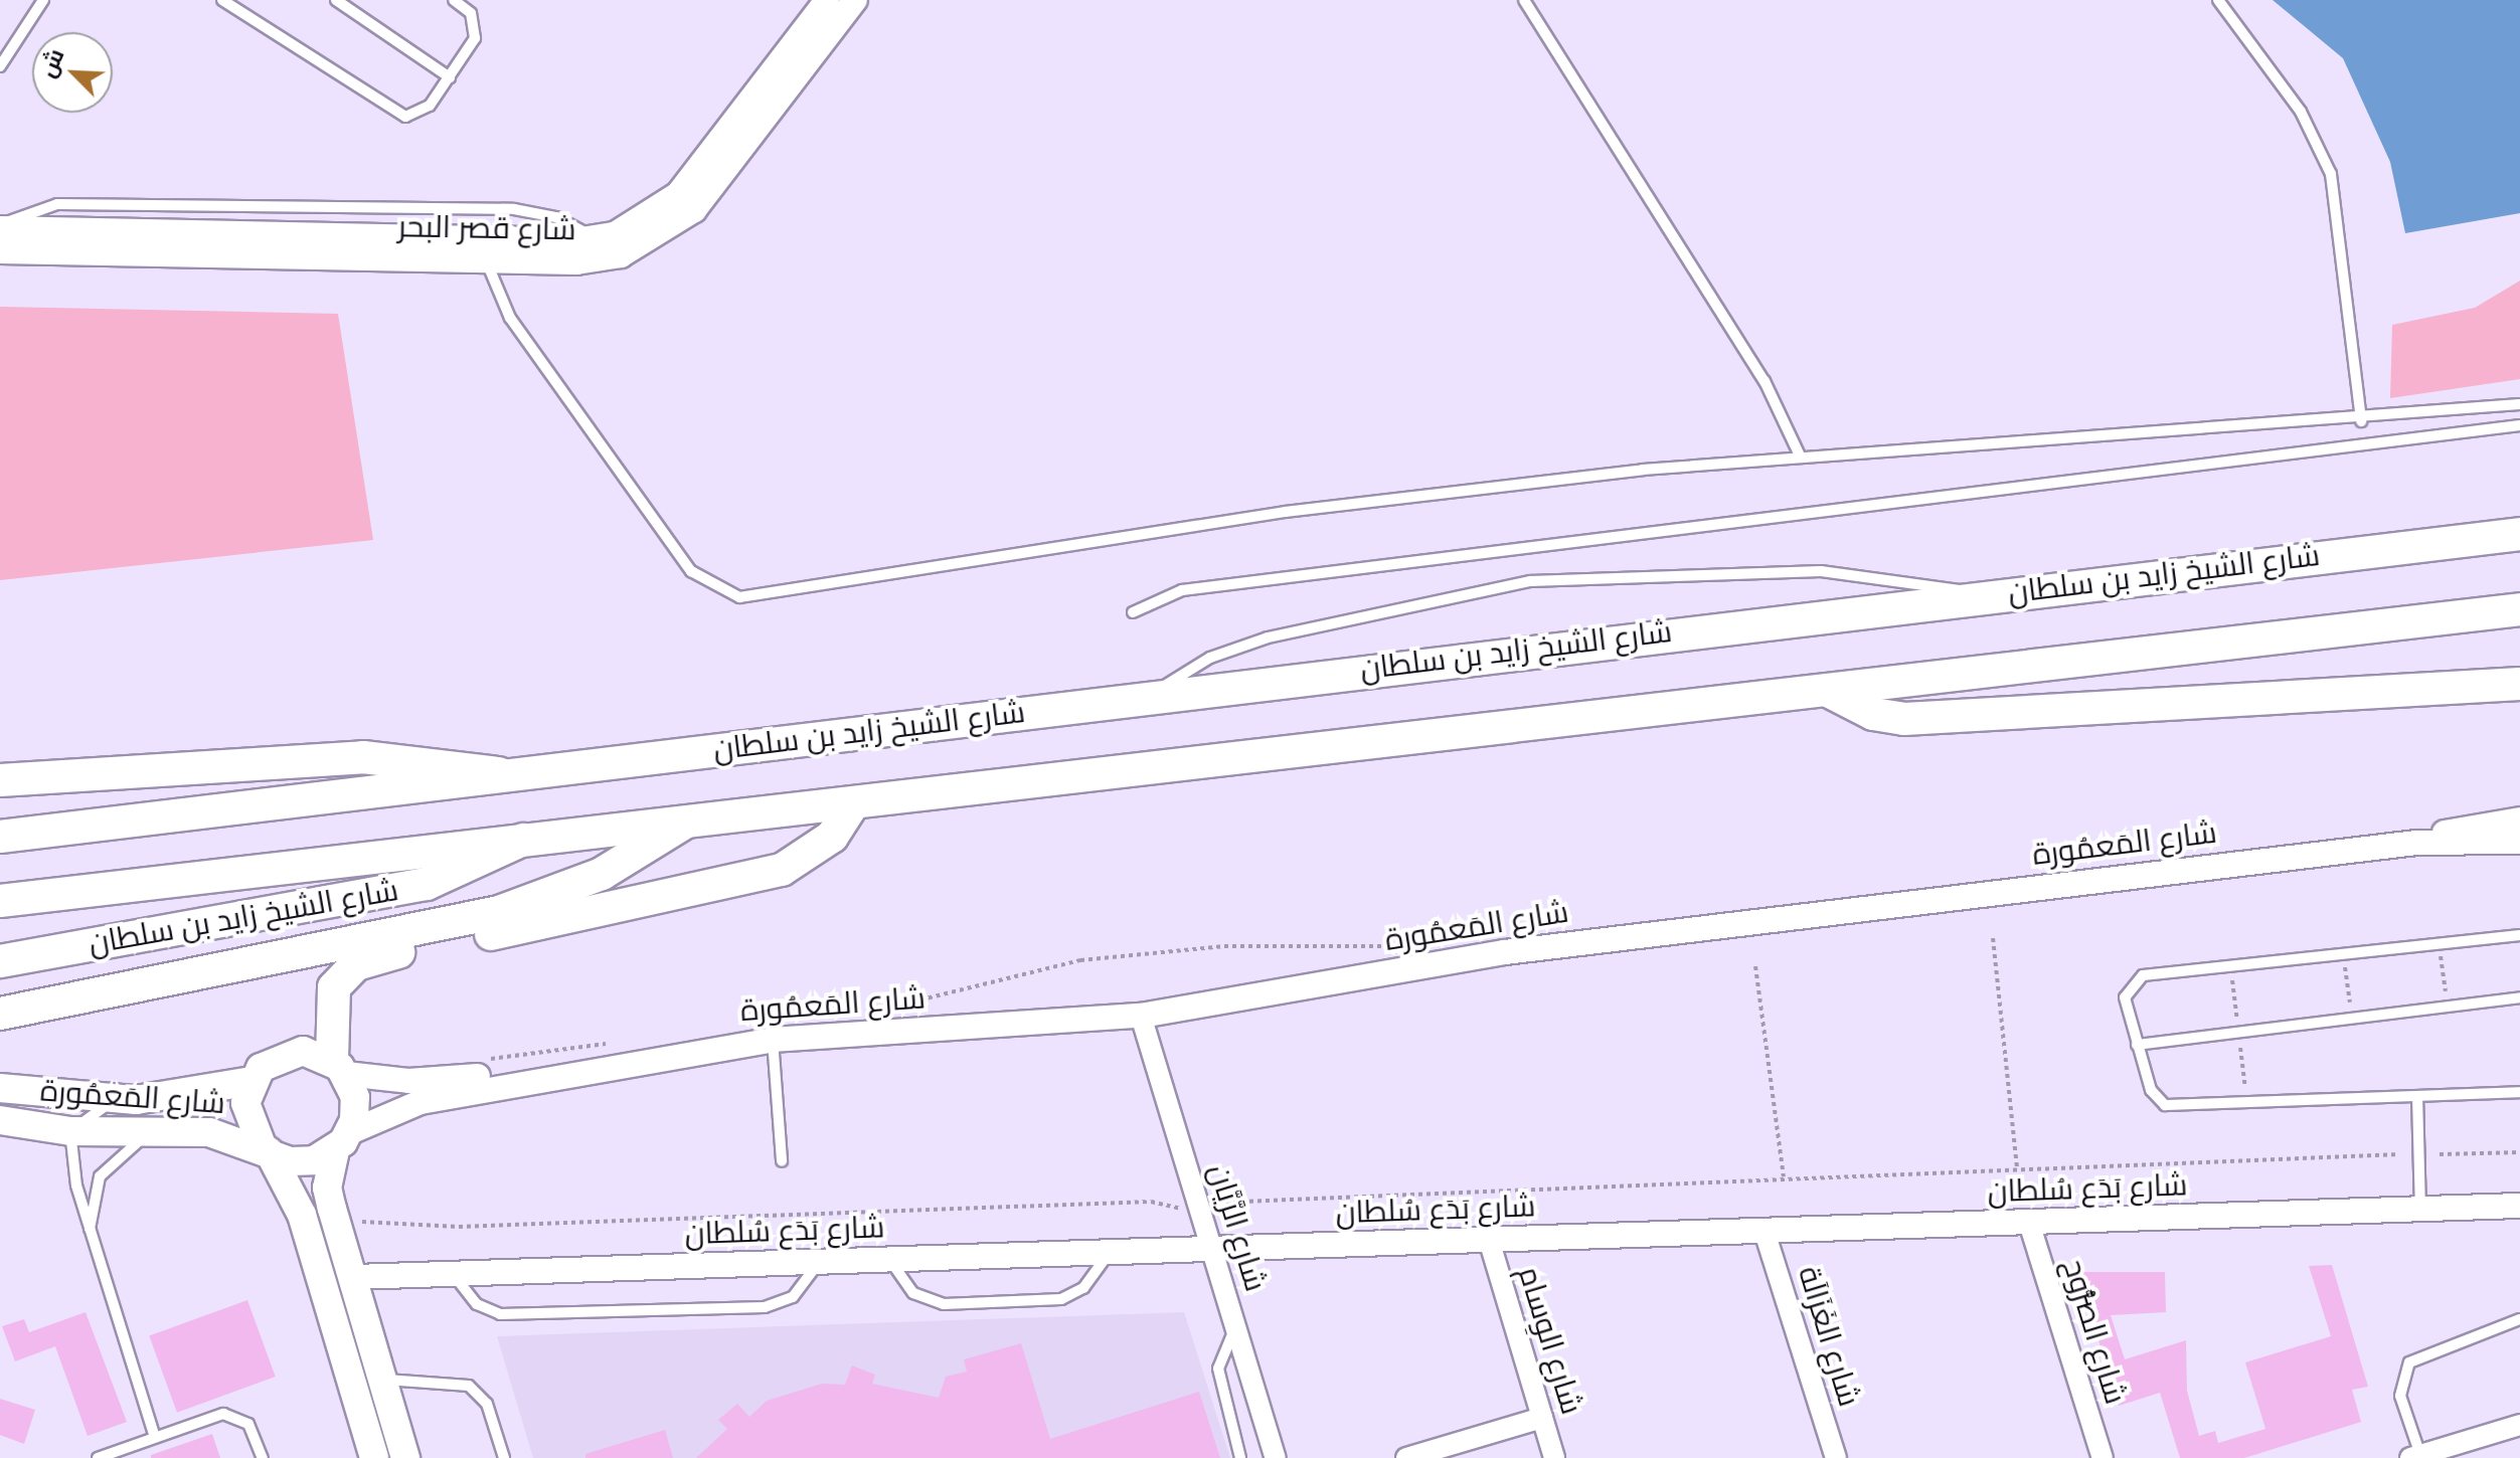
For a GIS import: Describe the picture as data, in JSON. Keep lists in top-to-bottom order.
{
  "streets": {
    "main road": ["شارع الشيخ زايد بن سلطان", "شارع المَعمُورة"],
    "street": [
      "شارع قصر البحر",
      "شارع بَدَع سُلطان",
      "شارع الرَّيَّان",
      "شارع الصُّرُوح",
      "شارع الغَزَالَة",
      "شارع الوِسام"
    ]
  },
  "crossings": [
    ["شارع المَعمُورة", "شارع الرَّيَّان"],
    ["شارع بَدَع سُلطان", "شارع الرَّيَّان"],
    ["شارع بَدَع سُلطان", "شارع الصُّرُوح"],
    ["شارع بَدَع سُلطان", "شارع الغَزَالَة"],
    ["شارع بَدَع سُلطان", "شارع الوِسام"]
  ],
  "north": "top left"
}
